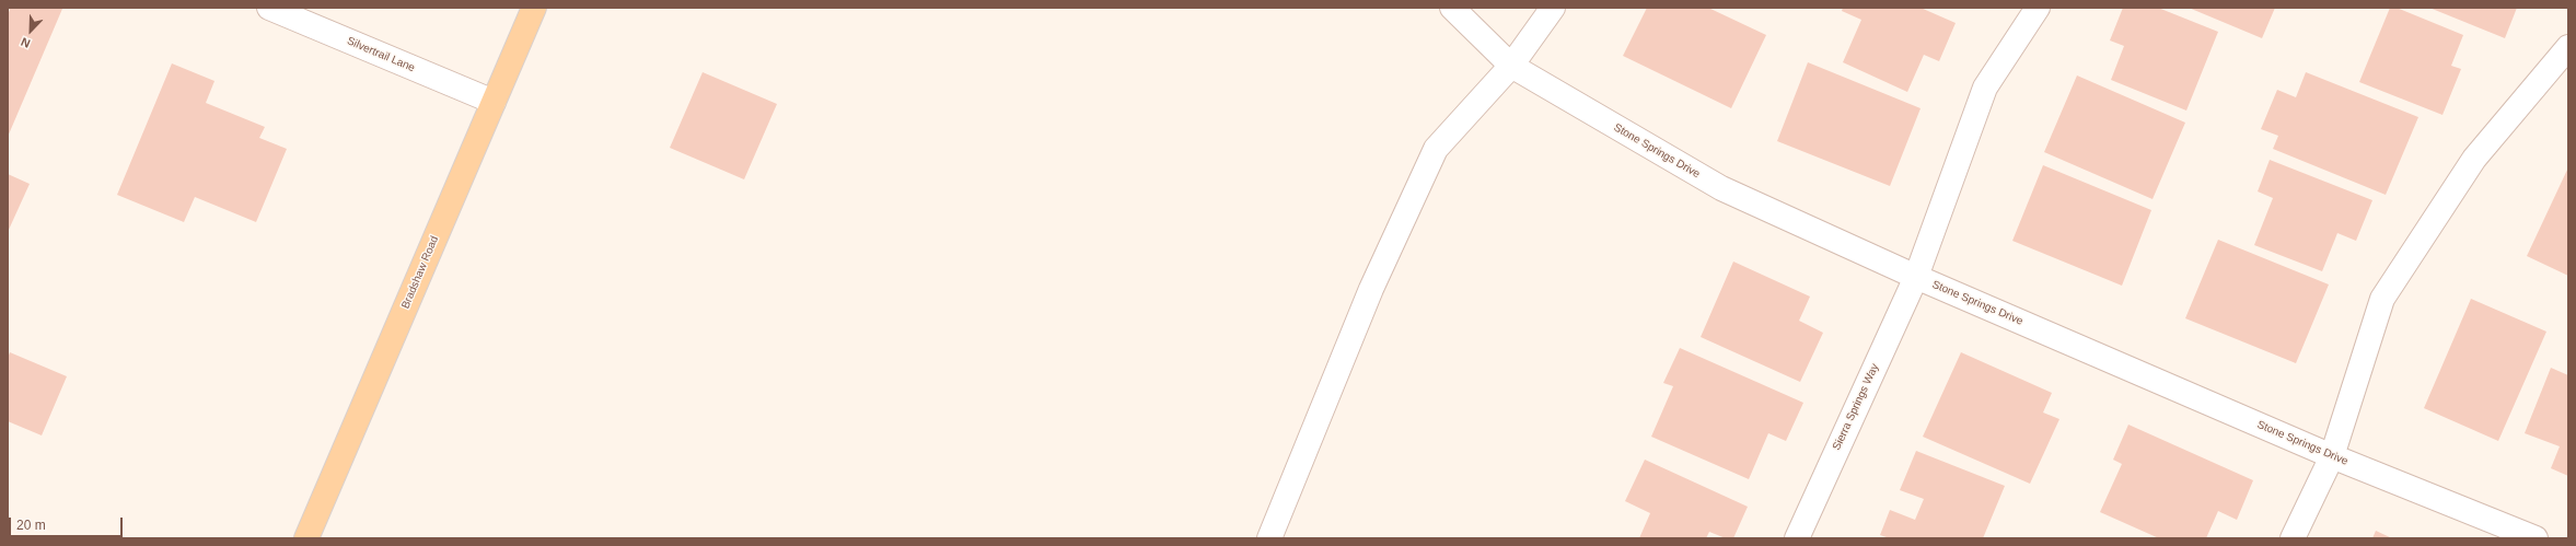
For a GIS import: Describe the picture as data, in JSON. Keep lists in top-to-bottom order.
{
  "streets": {
    "main road": ["Bradshaw Road"],
    "street": ["Silvertrail Lane", "Stone Springs Drive", "Sierra Springs Way"]
  },
  "crossings": [
    ["Silvertrail Lane", "Bradshaw Road"],
    ["Stone Springs Drive", "Sierra Springs Way"]
  ],
  "scale_bar": "20 m",
  "north": "bottom left"
}
